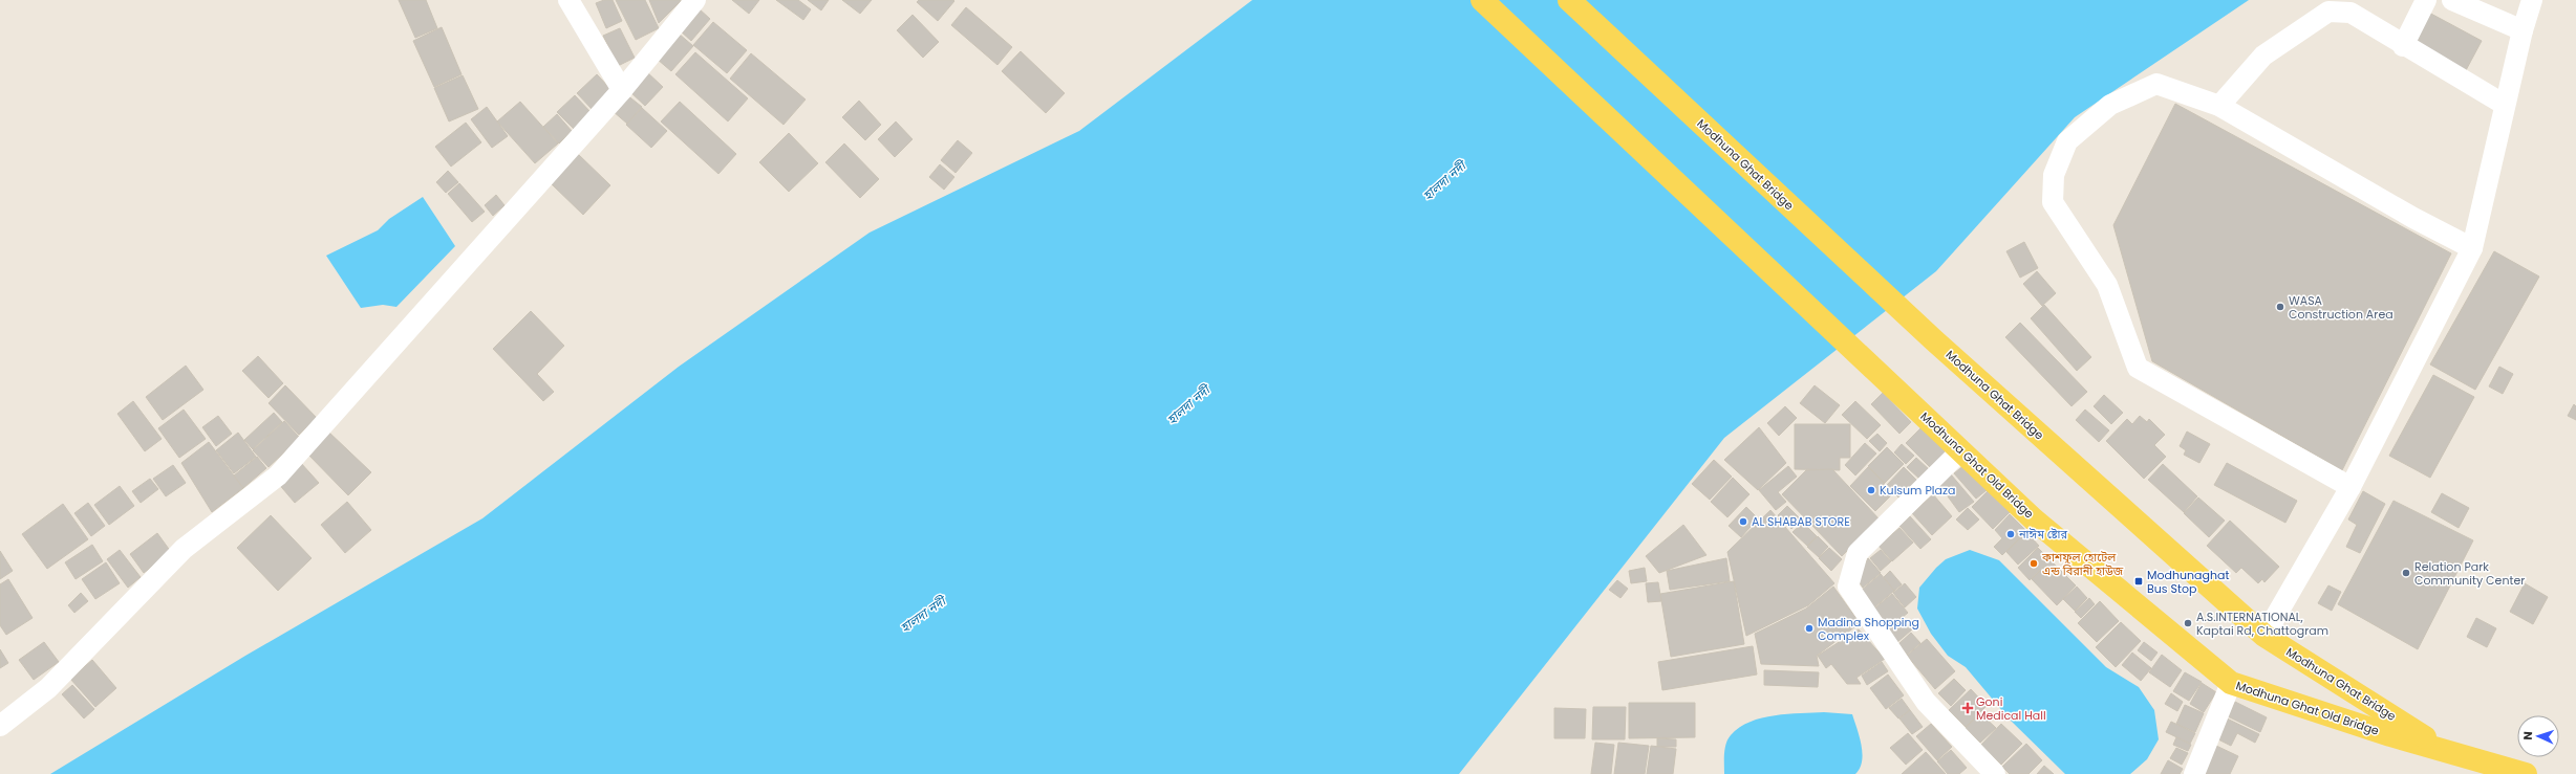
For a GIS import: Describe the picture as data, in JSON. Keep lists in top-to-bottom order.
{
  "streets": {
    "main road": ["Modhuna Ghat Bridge", "Modhuna Ghat Old Bridge"]
  },
  "crossings": [
    ["Modhuna Ghat Bridge", "Modhuna Ghat Old Bridge"]
  ],
  "water": ["হালদা নদী"],
  "places": {
    "other": [
      "WASA Construction Area",
      "Kulsum Plaza",
      "AL SHABAB STORE",
      "নাঈম ষ্টোর",
      "কাশফুল হোটেল এন্ড বিরানী হাউজ",
      "Relation Park Community Center",
      "A.S.INTERNATIONAL, Kaptai Rd, Chattogram",
      "Madina Shopping Complex"
    ],
    "transit": ["Modhunaghat Bus Stop"],
    "health": ["Goni Medical Hall"]
  },
  "north": "left"
}
